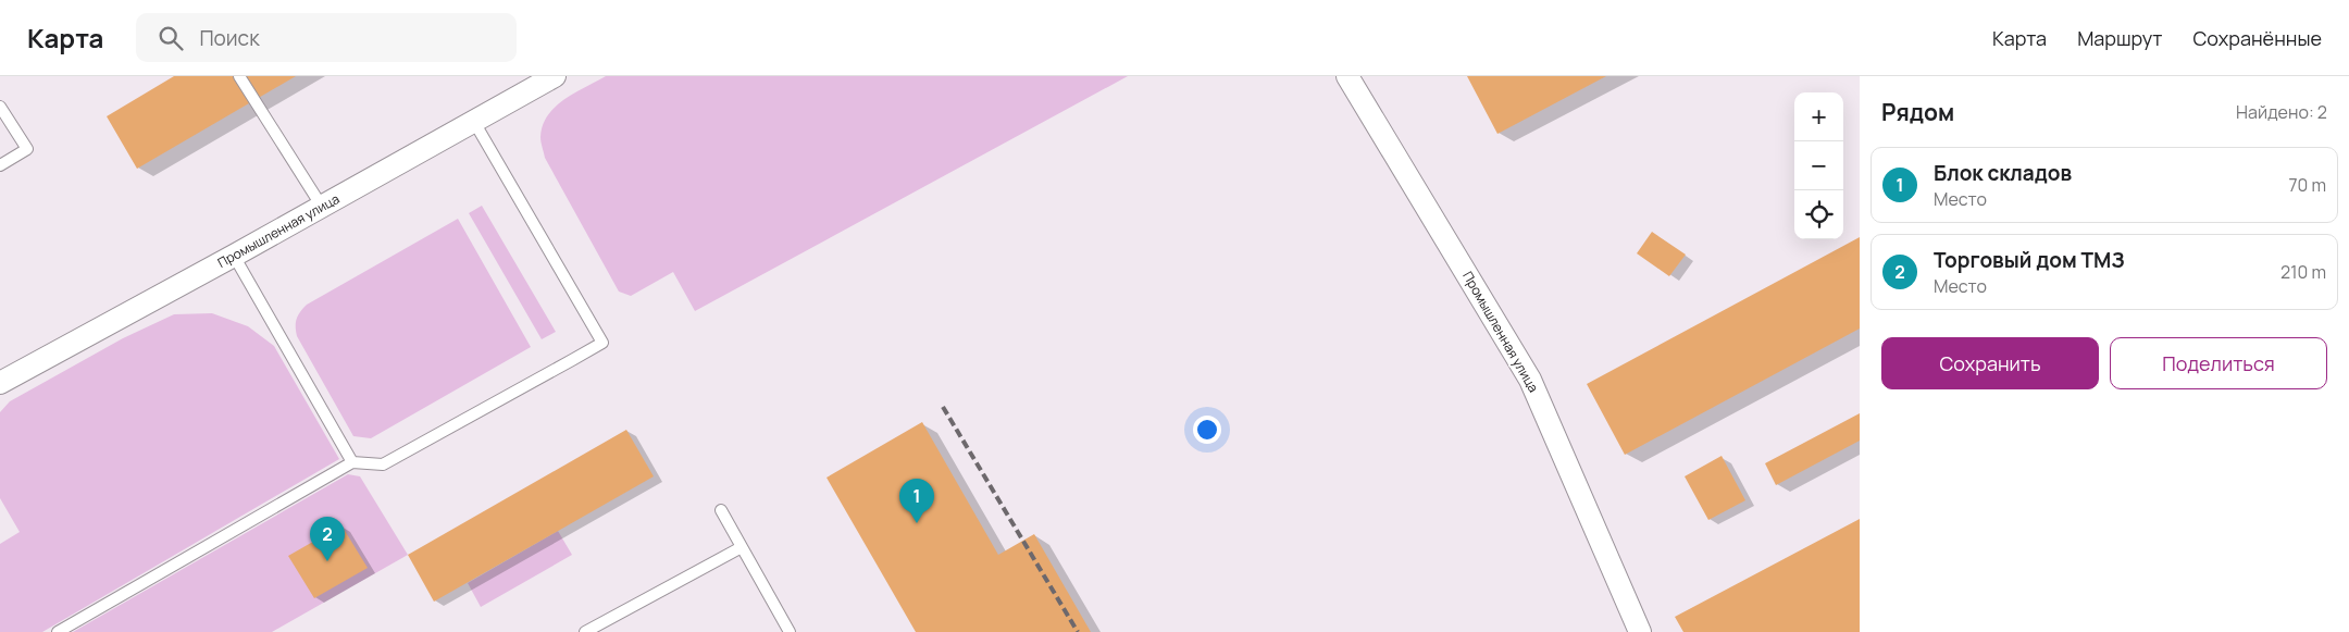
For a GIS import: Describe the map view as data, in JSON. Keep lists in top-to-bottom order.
{
  "streets": {
    "street": ["Промышленная улица"]
  },
  "page": {
    "header": "Карта",
    "search": "Поиск",
    "nav": ["Карта", "Маршрут", "Сохранённые"],
    "heading": ["Рядом", "Найдено: 2"],
    "map_buttons": ["+", "−"],
    "list": [
      {
        "mark": "1",
        "name": "Блок складов",
        "note": "Место",
        "value": "70 m"
      },
      {
        "mark": "2",
        "name": "Торговый дом ТМЗ",
        "note": "Место",
        "value": "210 m"
      }
    ],
    "buttons": ["Сохранить", "Поделиться"],
    "pins": ["1", "2"]
  }
}
